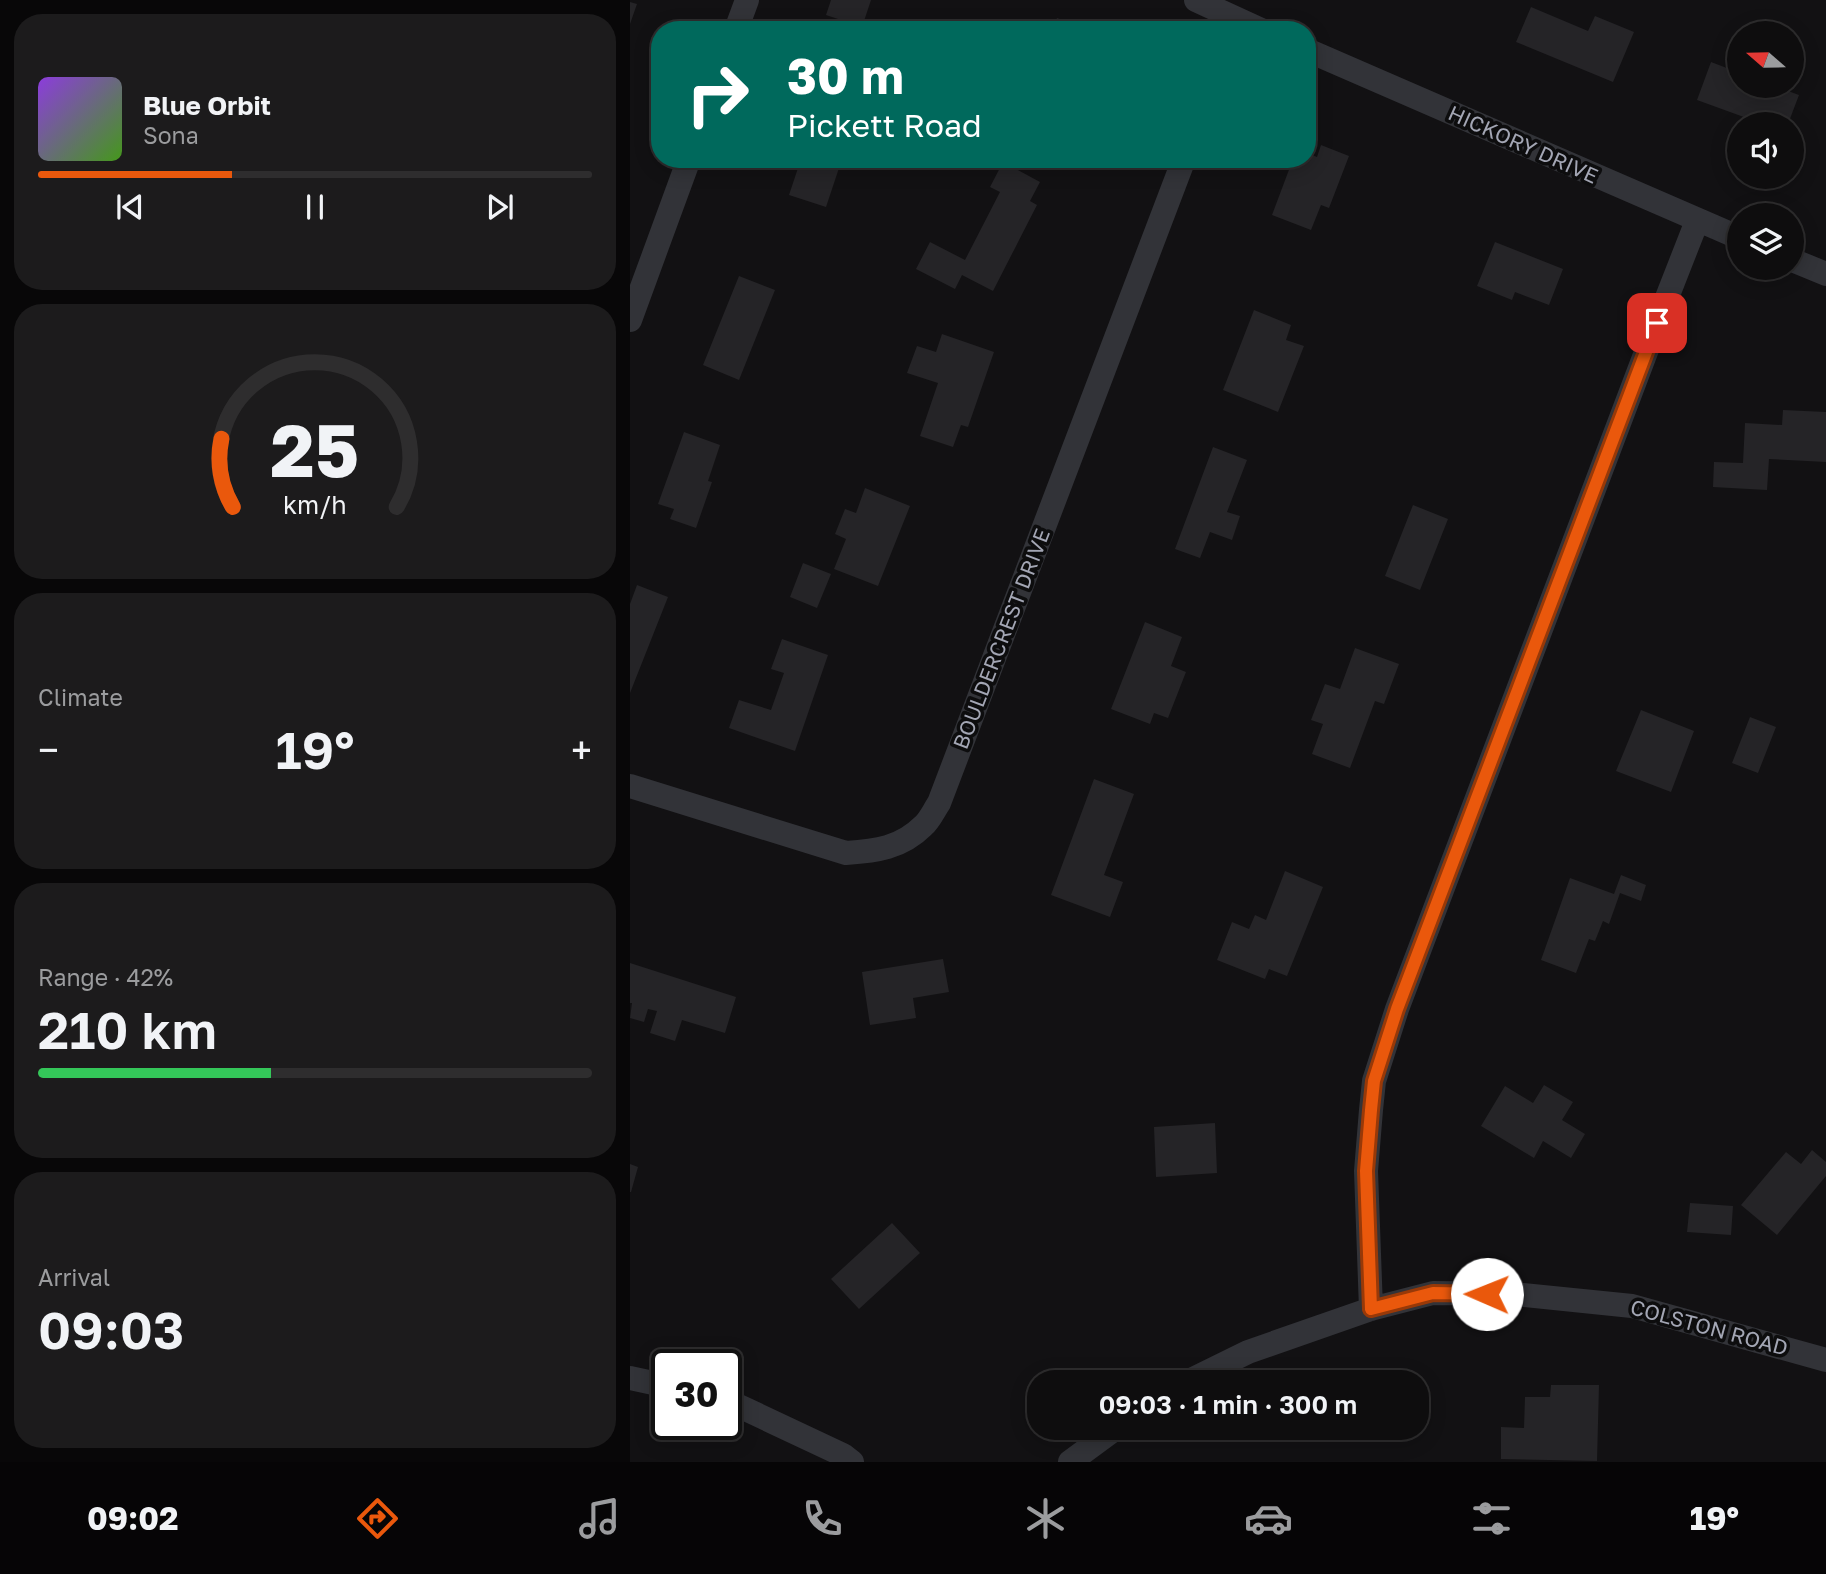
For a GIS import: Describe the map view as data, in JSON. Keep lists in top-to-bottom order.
{
  "streets": {
    "street": ["HICKORY DRIVE", "BOULDERCREST DRIVE", "COLSTON ROAD"]
  },
  "north": "left",
  "page": {
    "turn": ["30 m", "Pickett Road"],
    "song": ["Blue Orbit", "Sona"],
    "tile": [
      "Climate",
      ["Range · 42%", "210 km"],
      ["Arrival", "09:03"]
    ],
    "heat": ["−", "19°", "+"],
    "limit": "30",
    "trip": "09:03 · 1 min · 300 m",
    "tabs": ["09:02", "19°"],
    "gauge": ["25", "km/h"]
  }
}
